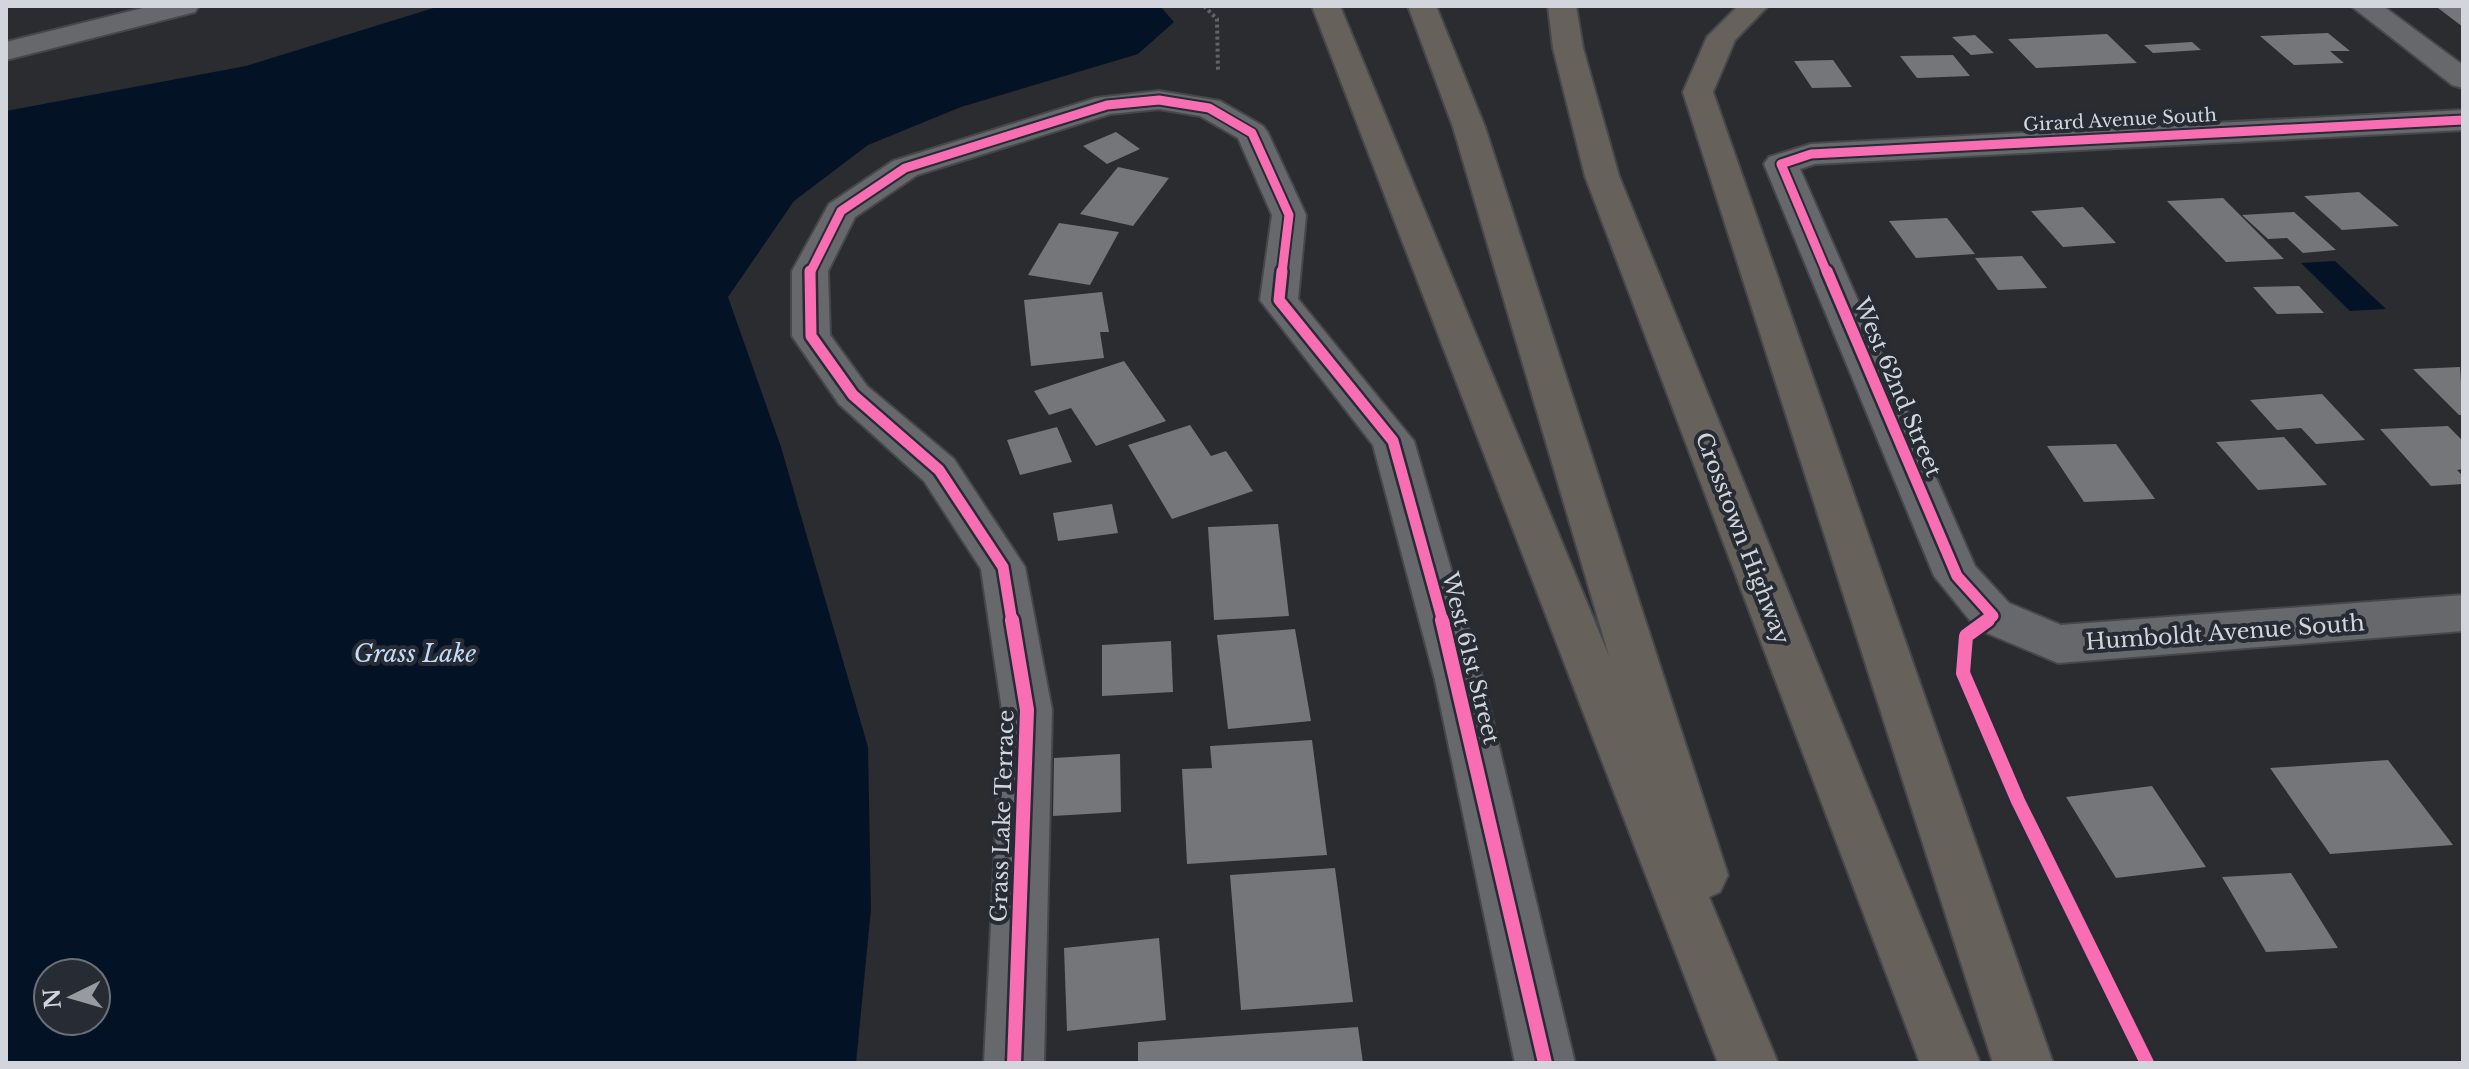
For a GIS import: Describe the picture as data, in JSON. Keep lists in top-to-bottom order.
{
  "streets": {
    "highway": ["Crosstown Highway"],
    "street": [
      "Girard Avenue South",
      "West 62nd Street",
      "Humboldt Avenue South",
      "West 61st Street",
      "Grass Lake Terrace"
    ]
  },
  "crossings": [
    ["Girard Avenue South", "West 62nd Street"],
    ["West 62nd Street", "Humboldt Avenue South"],
    ["West 61st Street", "Grass Lake Terrace"]
  ],
  "water": ["Grass Lake"],
  "north": "left"
}
